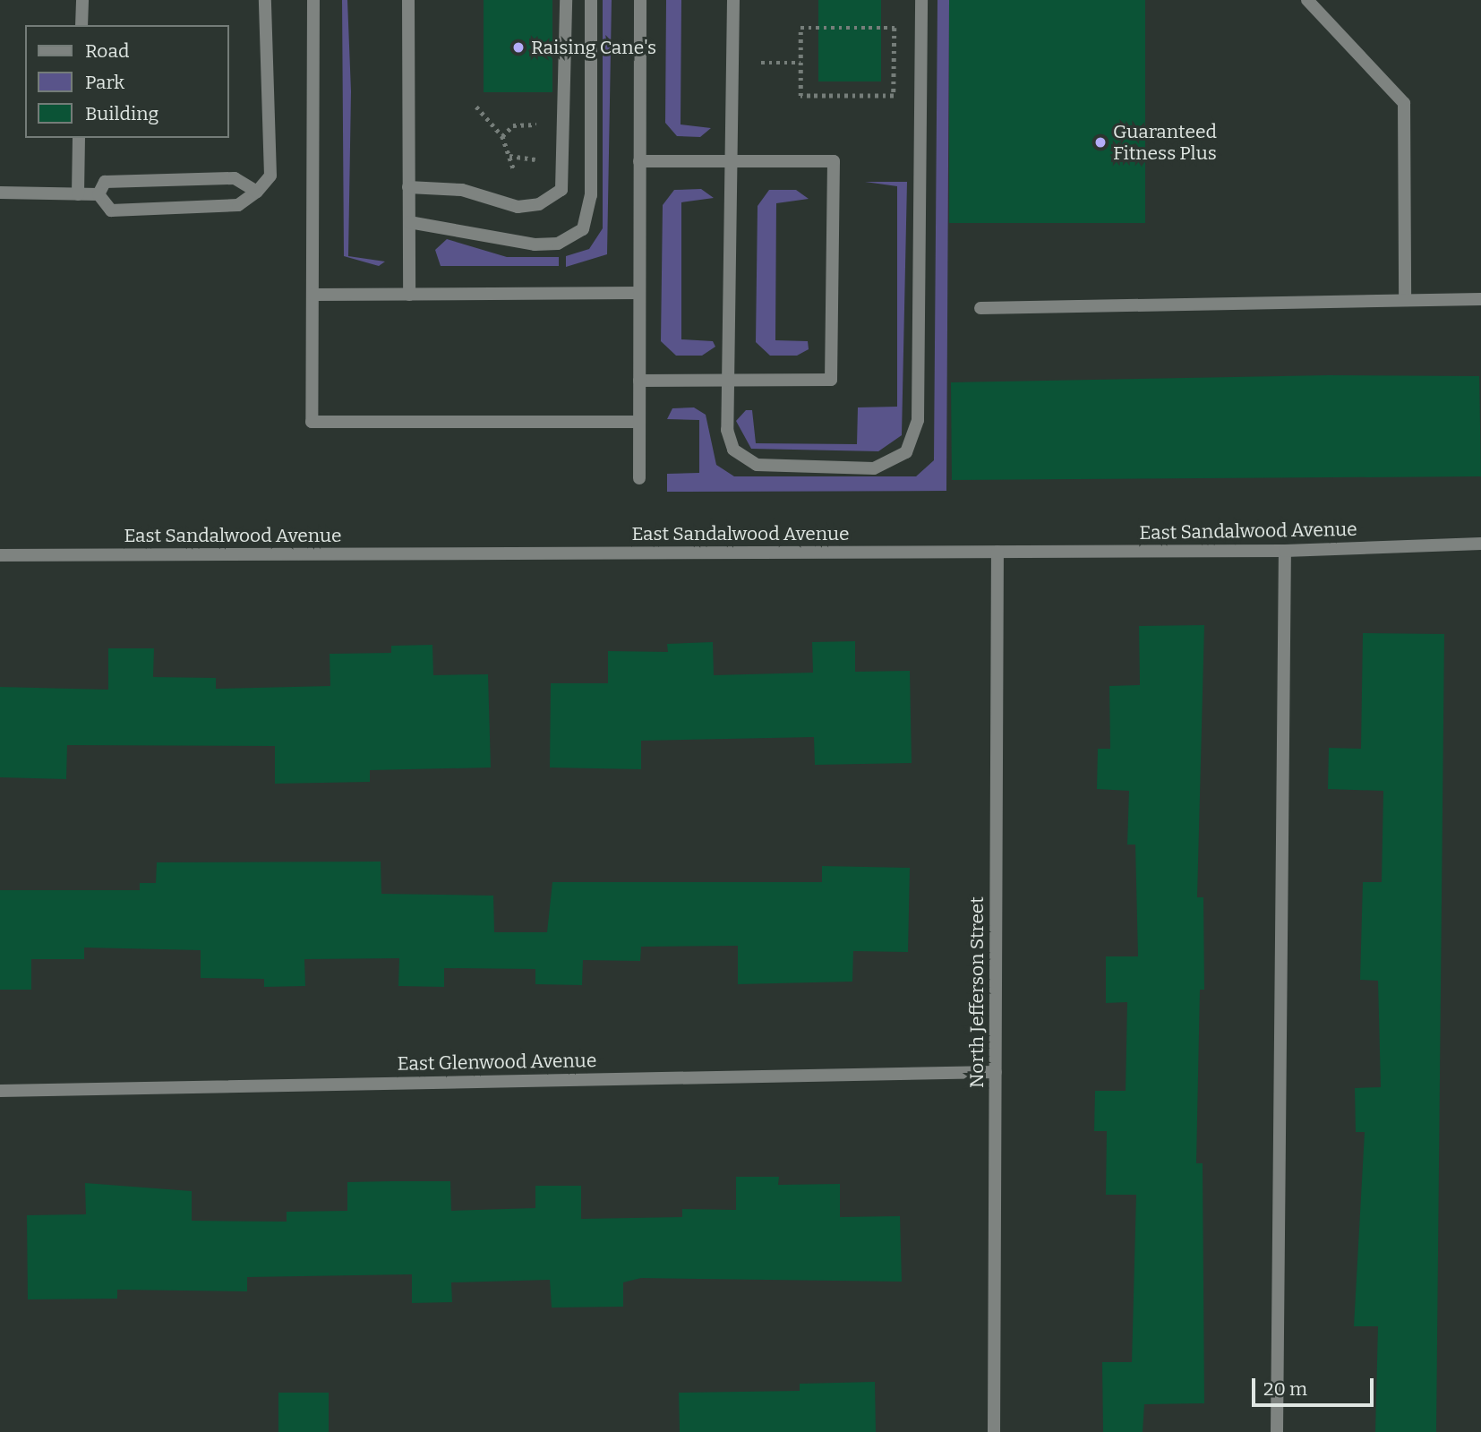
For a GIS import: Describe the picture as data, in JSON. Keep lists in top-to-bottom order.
{
  "streets": {
    "street": ["East Sandalwood Avenue", "North Jefferson Street", "East Glenwood Avenue"]
  },
  "crossings": [
    ["East Sandalwood Avenue", "North Jefferson Street"],
    ["North Jefferson Street", "East Glenwood Avenue"]
  ],
  "places": ["Raising Cane's", "Guaranteed Fitness Plus"],
  "legend": ["Road", "Park", "Building"],
  "scale_bar": "20 m"
}
